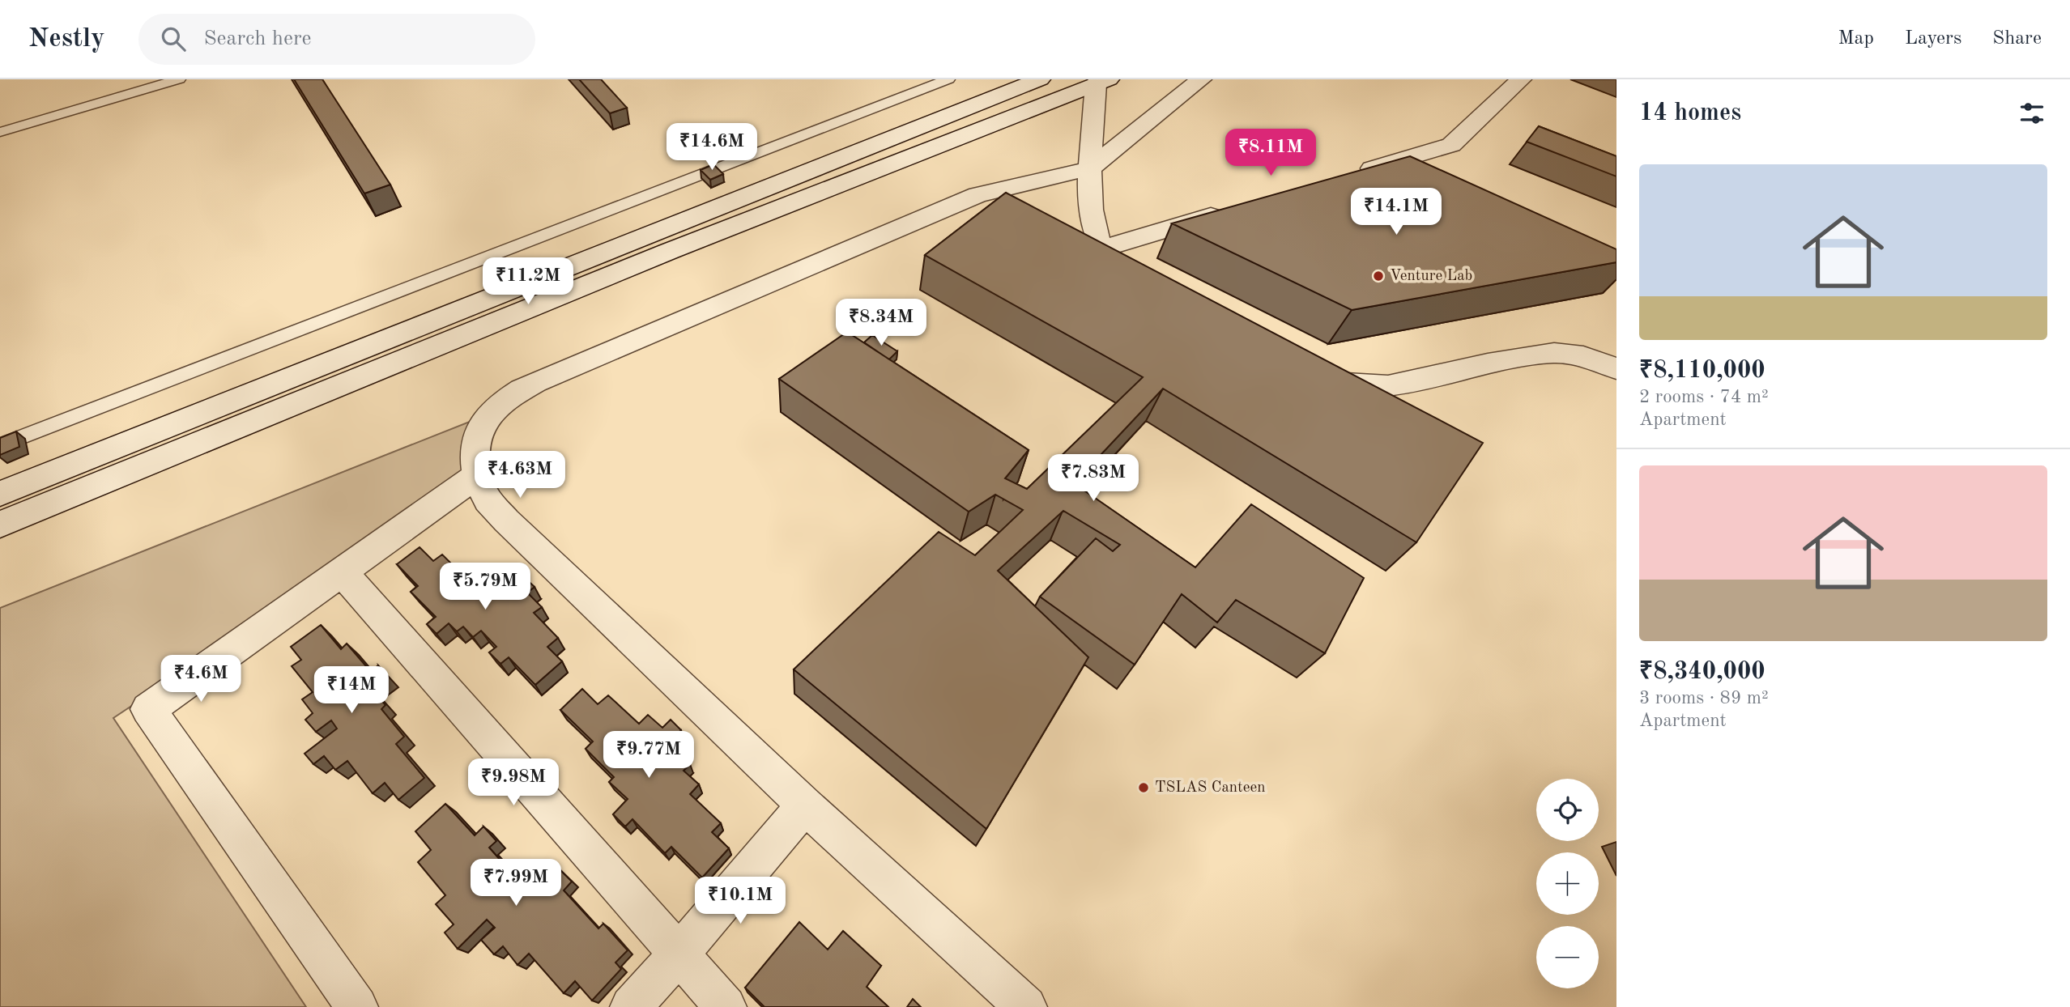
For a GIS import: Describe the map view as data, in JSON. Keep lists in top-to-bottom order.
{
  "places": ["Venture Lab", "TSLAS Canteen"],
  "page": {
    "header": "Nestly",
    "search": "Search here",
    "nav": ["Map", "Layers", "Share"],
    "heading": "14 homes",
    "price": [
      "₹14.6M",
      "₹8.11M",
      "₹14.1M",
      "₹11.2M",
      "₹8.34M",
      "₹4.63M",
      "₹7.83M",
      "₹5.79M",
      "₹4.6M",
      "₹14M",
      "₹9.77M",
      "₹9.98M",
      "₹7.99M",
      "₹10.1M"
    ],
    "list": [
      {
        "name": "₹8,110,000",
        "note": "2 rooms · 74 m² · Apartment"
      },
      {
        "name": "₹8,340,000",
        "note": "3 rooms · 89 m² · Apartment"
      }
    ],
    "map_buttons": ["+", "−"]
  }
}
